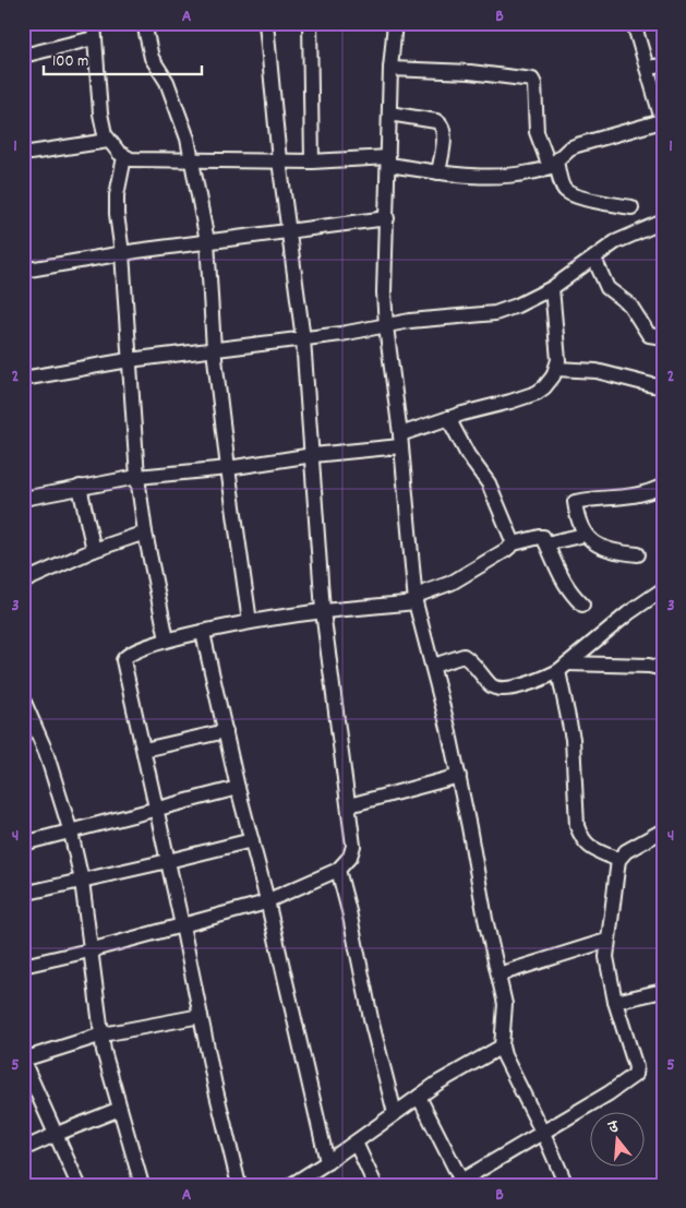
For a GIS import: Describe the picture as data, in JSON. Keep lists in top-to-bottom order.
{
  "scale_bar": "100 m",
  "north": "top",
  "grid": {
    "columns": ["A", "B"],
    "rows": [
      "1",
      "2",
      "3",
      "4",
      "5"
    ]
  }
}
